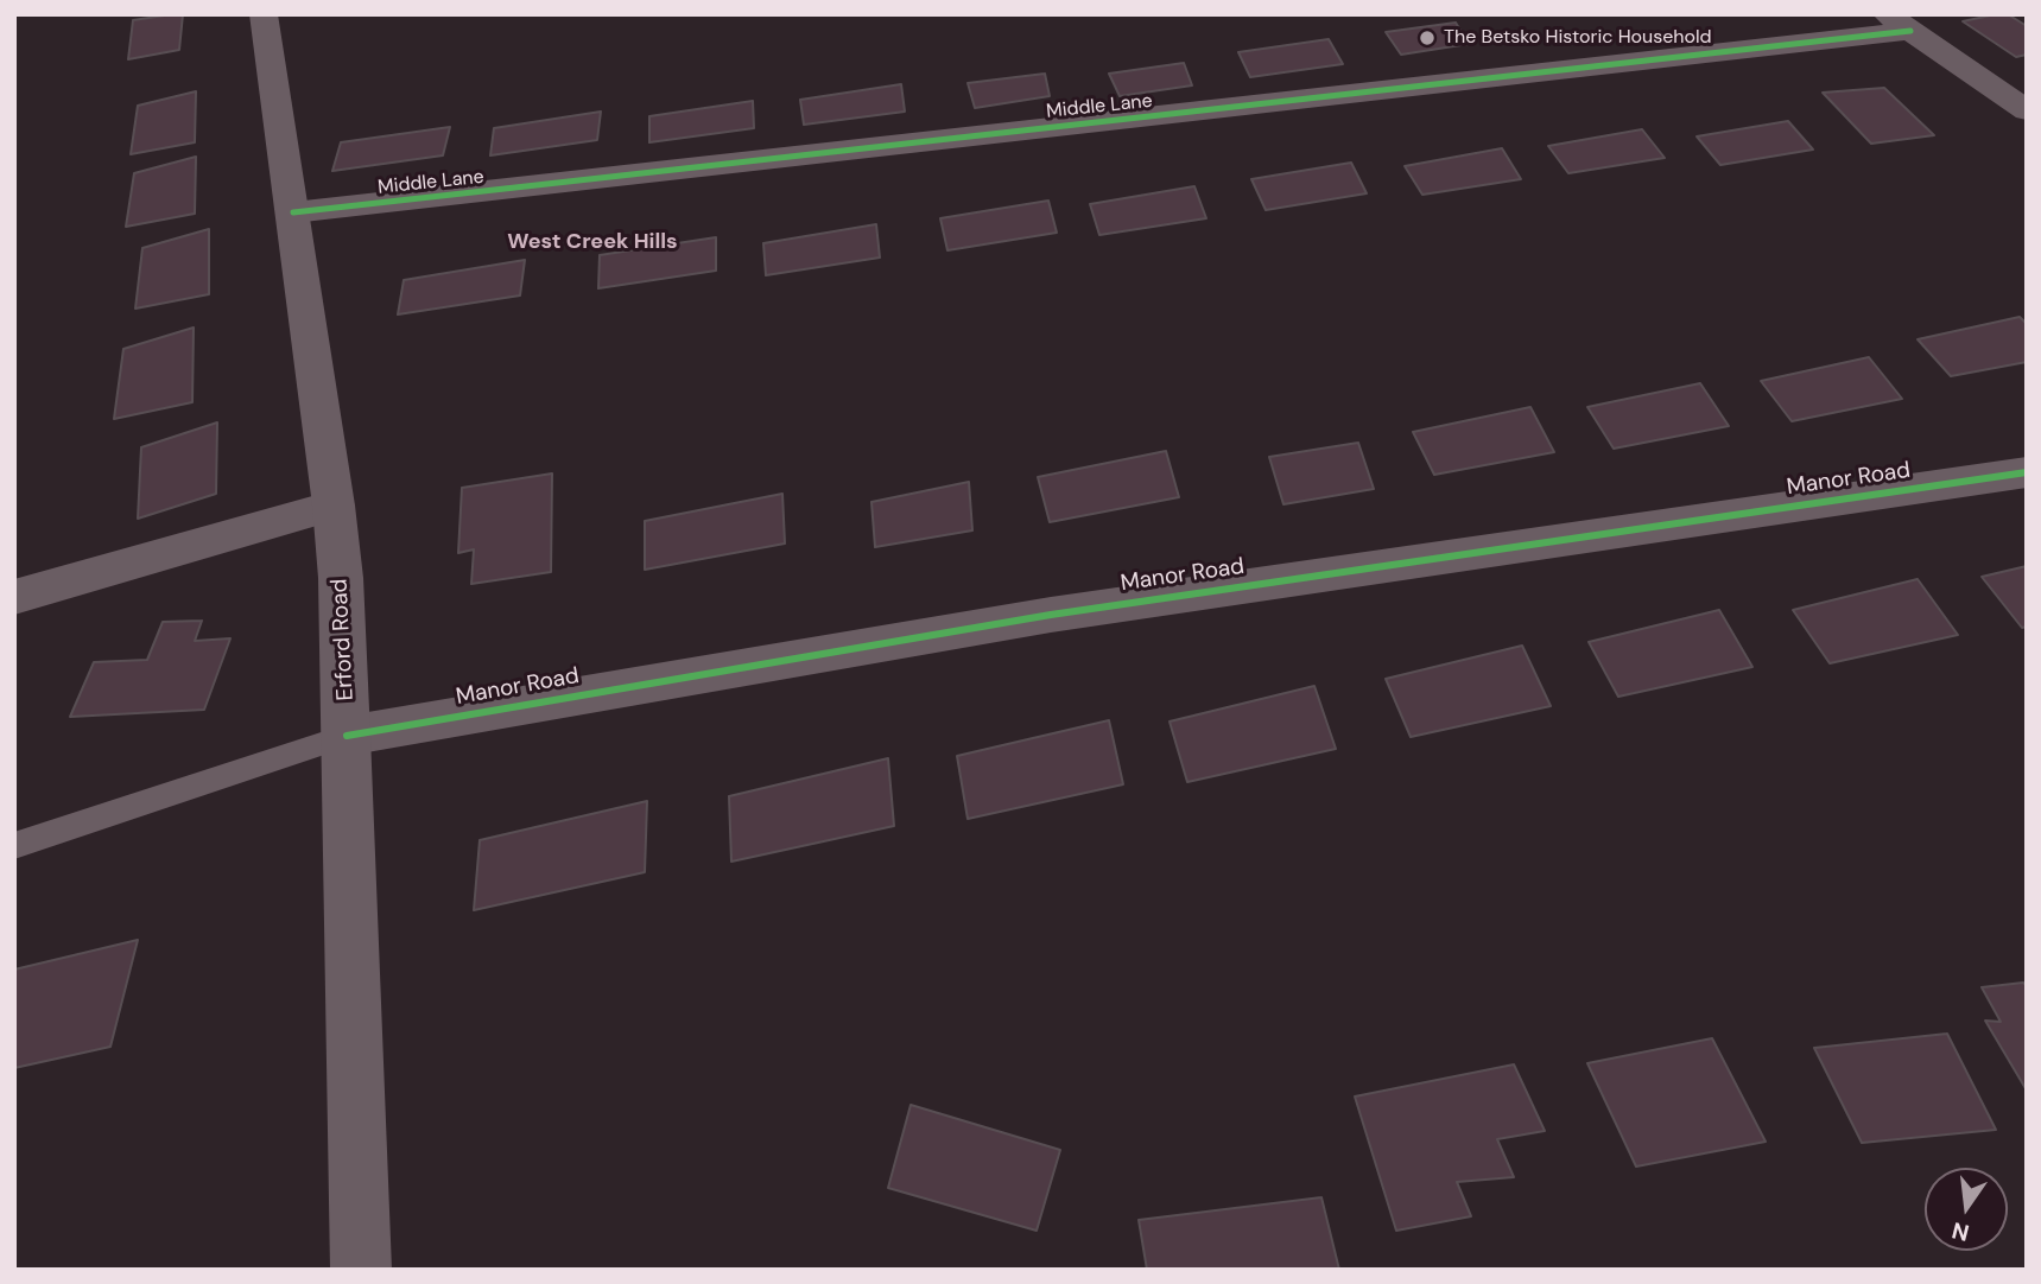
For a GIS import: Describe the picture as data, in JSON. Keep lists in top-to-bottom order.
{
  "streets": {
    "street": ["Middle Lane", "Manor Road", "Erford Road"]
  },
  "crossings": [
    ["Middle Lane", "Erford Road"],
    ["Manor Road", "Erford Road"]
  ],
  "districts": ["West Creek Hills"],
  "places": ["The Betsko Historic Household"],
  "north": "bottom"
}
